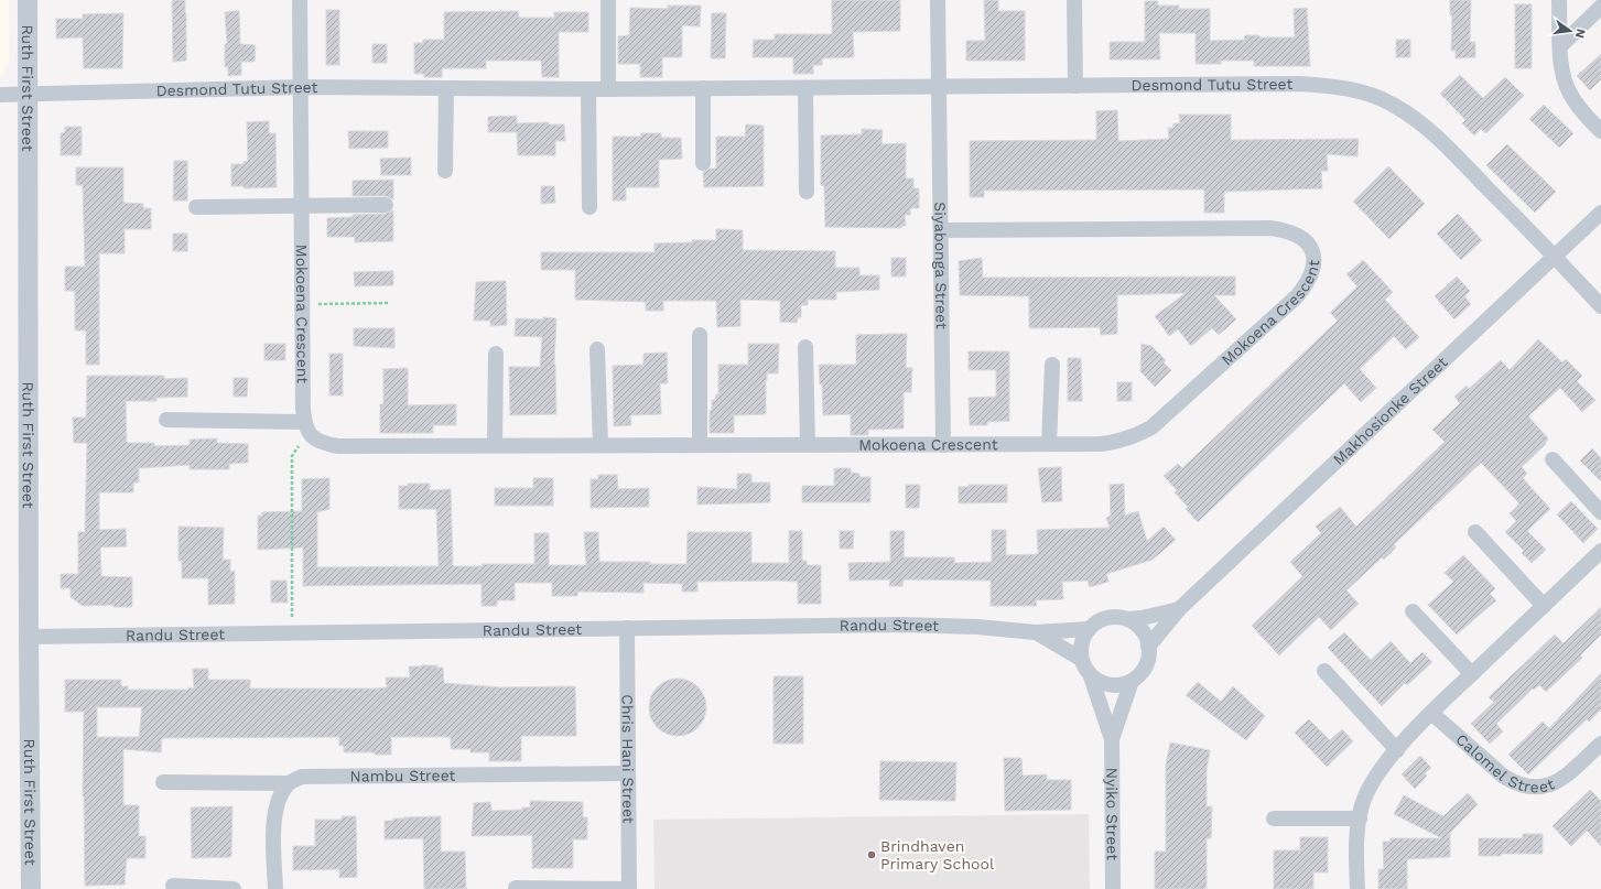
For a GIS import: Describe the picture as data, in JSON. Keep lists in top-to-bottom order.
{
  "streets": {
    "street": [
      "Desmond Tutu Street",
      "Ruth First Street",
      "Siyabonga Street",
      "Mokoena Crescent",
      "Makhosionke Street",
      "Randu Street",
      "Calomel Street",
      "Chris Hani Street",
      "Nambu Street",
      "Nyiko Street"
    ]
  },
  "crossings": [
    ["Desmond Tutu Street", "Ruth First Street"],
    ["Desmond Tutu Street", "Siyabonga Street"],
    ["Desmond Tutu Street", "Mokoena Crescent"],
    ["Desmond Tutu Street", "Makhosionke Street"],
    ["Ruth First Street", "Randu Street"],
    ["Siyabonga Street", "Mokoena Crescent"],
    ["Makhosionke Street", "Randu Street"],
    ["Makhosionke Street", "Nyiko Street"],
    ["Randu Street", "Chris Hani Street"],
    ["Randu Street", "Nyiko Street"],
    ["Chris Hani Street", "Nambu Street"]
  ],
  "places": ["Brindhaven Primary School"],
  "north": "right"
}
